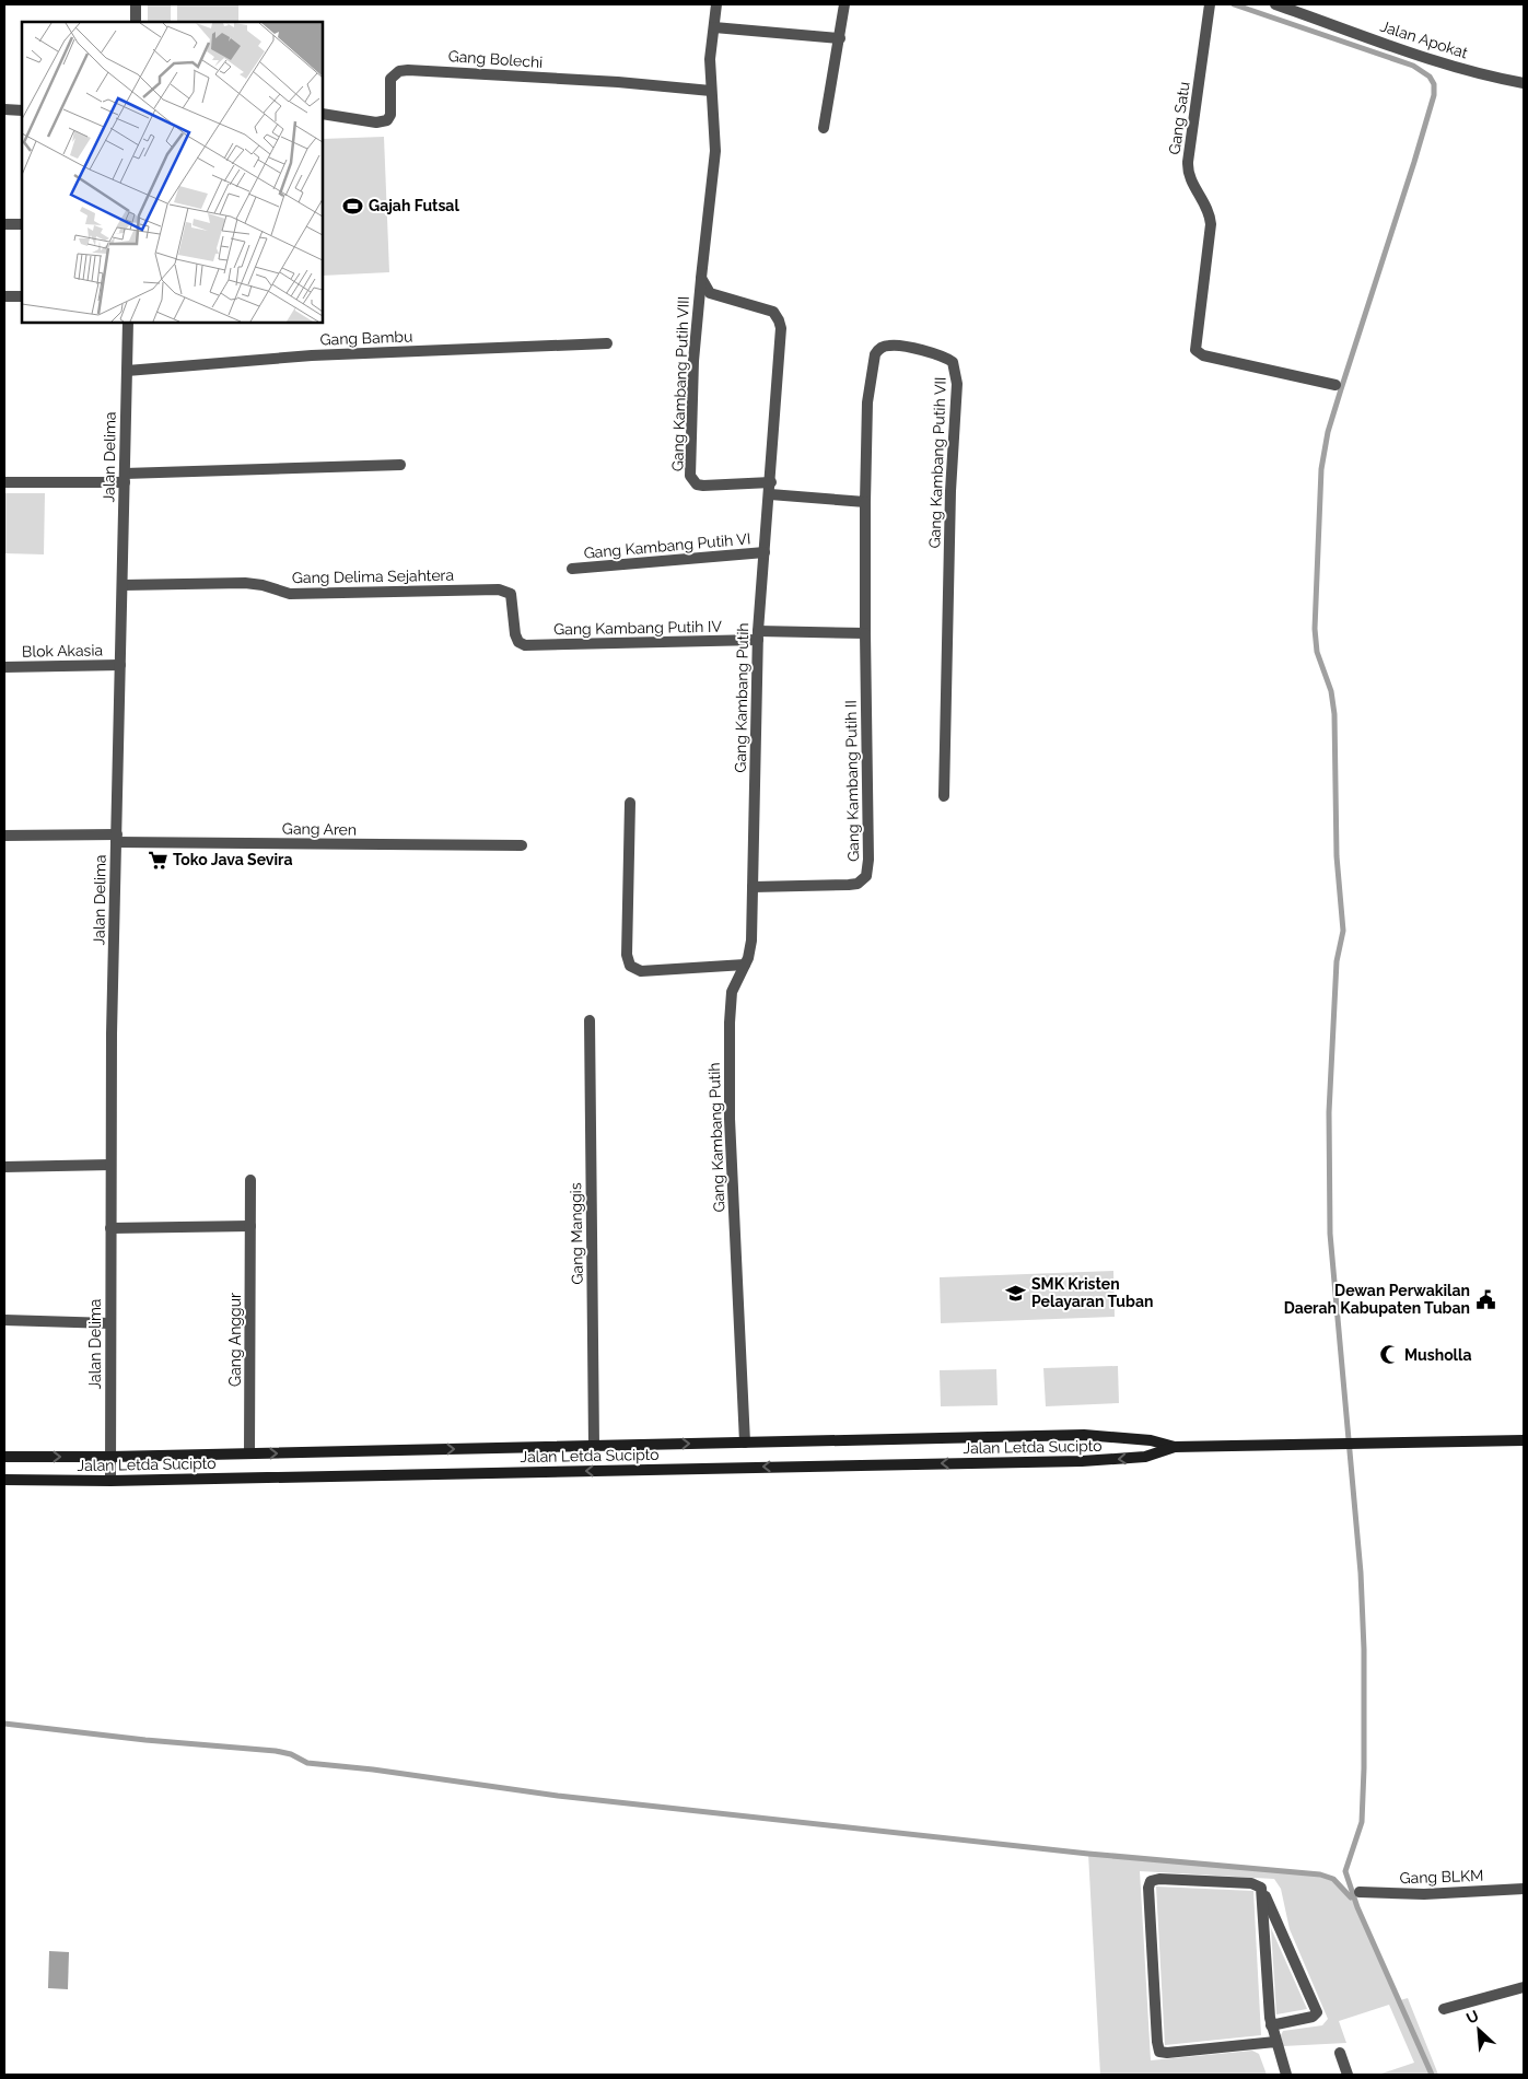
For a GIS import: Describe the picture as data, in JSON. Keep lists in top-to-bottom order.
{
  "streets": {
    "main road": ["Jalan Letda Sucipto"],
    "street": [
      "Jalan Apokat",
      "Gang Bolechi",
      "Gang Satu",
      "Gang Bambu",
      "Gang Kambang Putih VIII",
      "Jalan Delima",
      "Gang Kambang Putih VII",
      "Gang Kambang Putih VI",
      "Gang Delima Sejahtera",
      "Gang Kambang Putih IV",
      "Blok Akasia",
      "Gang Kambang Putih",
      "Gang Kambang Putih II",
      "Gang Aren",
      "Gang Manggis",
      "Gang Anggur",
      "Gang BLKM"
    ]
  },
  "crossings": [
    ["Gang Bambu", "Jalan Delima"],
    ["Gang Kambang Putih VIII", "Gang Kambang Putih"],
    ["Jalan Delima", "Gang Delima Sejahtera"],
    ["Jalan Delima", "Blok Akasia"],
    ["Jalan Delima", "Gang Aren"],
    ["Jalan Delima", "Jalan Letda Sucipto"],
    ["Gang Kambang Putih VI", "Gang Kambang Putih"],
    ["Gang Delima Sejahtera", "Gang Kambang Putih IV"],
    ["Gang Kambang Putih IV", "Gang Kambang Putih"],
    ["Gang Kambang Putih IV", "Gang Kambang Putih II"],
    ["Gang Kambang Putih", "Gang Kambang Putih II"],
    ["Gang Kambang Putih", "Jalan Letda Sucipto"],
    ["Gang Manggis", "Jalan Letda Sucipto"],
    ["Gang Anggur", "Jalan Letda Sucipto"]
  ],
  "places": {
    "sports": ["Gajah Futsal"],
    "supermarket": ["Toko Java Sevira"],
    "school or university": ["SMK Kristen Pelayaran Tuban"],
    "public building": ["Dewan Perwakilan Daerah Kabupaten Tuban"],
    "mosque": ["Musholla"]
  },
  "north": "top left"
}
